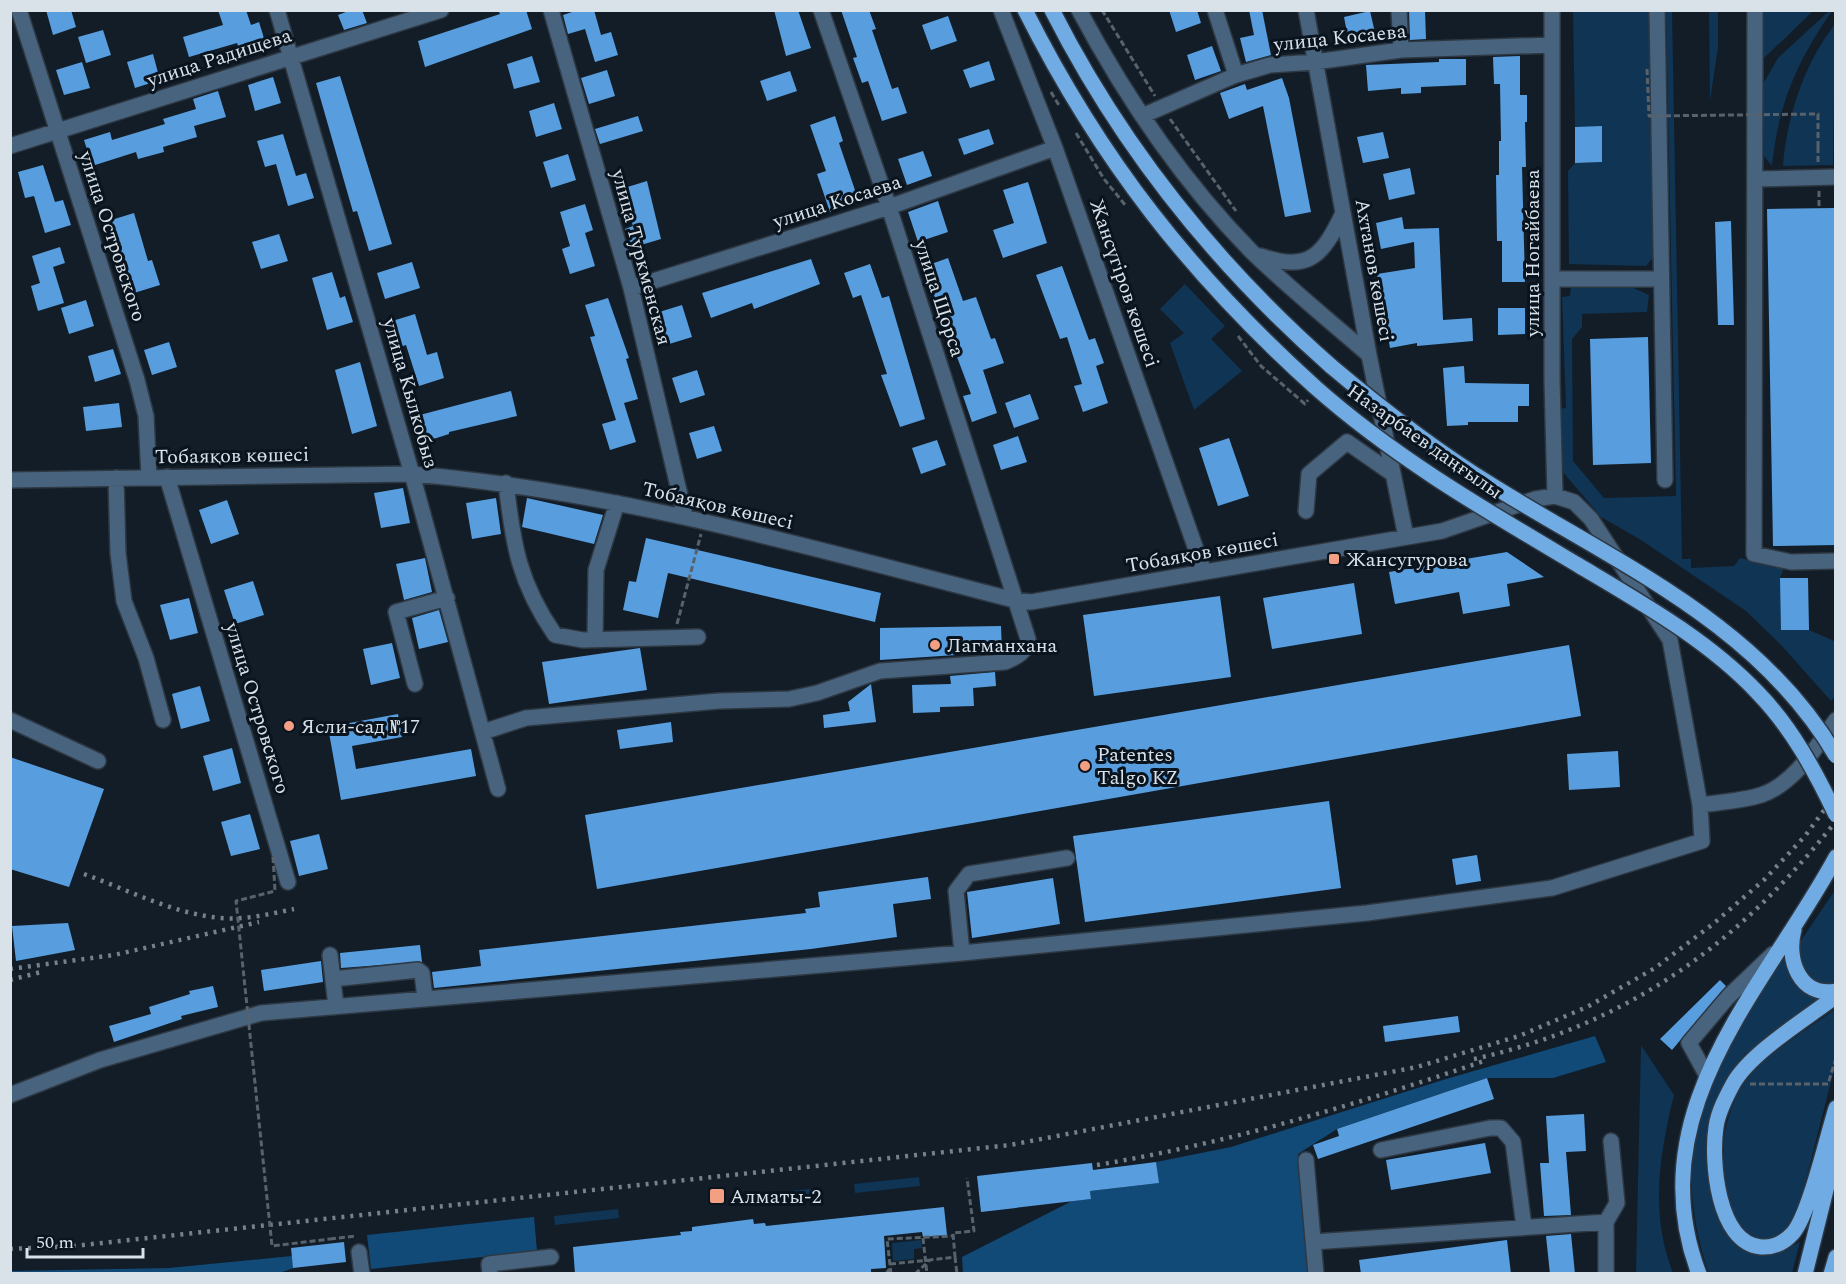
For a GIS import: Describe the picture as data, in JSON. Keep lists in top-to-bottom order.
{
  "streets": {
    "main road": ["Назарбаев даңғылы"],
    "street": [
      "улица Косаева",
      "улица Радищева",
      "улица Островского",
      "улица Ногайбаева",
      "улица Туркменская",
      "Ахтанов көшесі",
      "Жансүгіров көшесі",
      "улица Щорса",
      "улица Кылкобыз",
      "Тобаяқов көшесі"
    ]
  },
  "crossings": [
    ["улица Косаева", "улица Ногайбаева"],
    ["улица Косаева", "улица Туркменская"],
    ["улица Косаева", "Ахтанов көшесі"],
    ["улица Косаева", "Жансүгіров көшесі"],
    ["улица Косаева", "улица Щорса"],
    ["улица Радищева", "улица Островского"],
    ["улица Радищева", "улица Кылкобыз"],
    ["улица Островского", "Тобаяқов көшесі"],
    ["улица Ногайбаева", "Тобаяқов көшесі"],
    ["улица Туркменская", "Тобаяқов көшесі"],
    ["Ахтанов көшесі", "Тобаяқов көшесі"],
    ["Жансүгіров көшесі", "Тобаяқов көшесі"],
    ["улица Щорса", "улица Кылкобыз"],
    ["улица Щорса", "Тобаяқов көшесі"],
    ["улица Кылкобыз", "Тобаяқов көшесі"]
  ],
  "places": {
    "transit": ["Жансугурова", "Алматы-2"],
    "other": ["Лагманхана", "Ясли-сад №17", "Patentes Talgo KZ"]
  },
  "scale_bar": "50 m"
}
